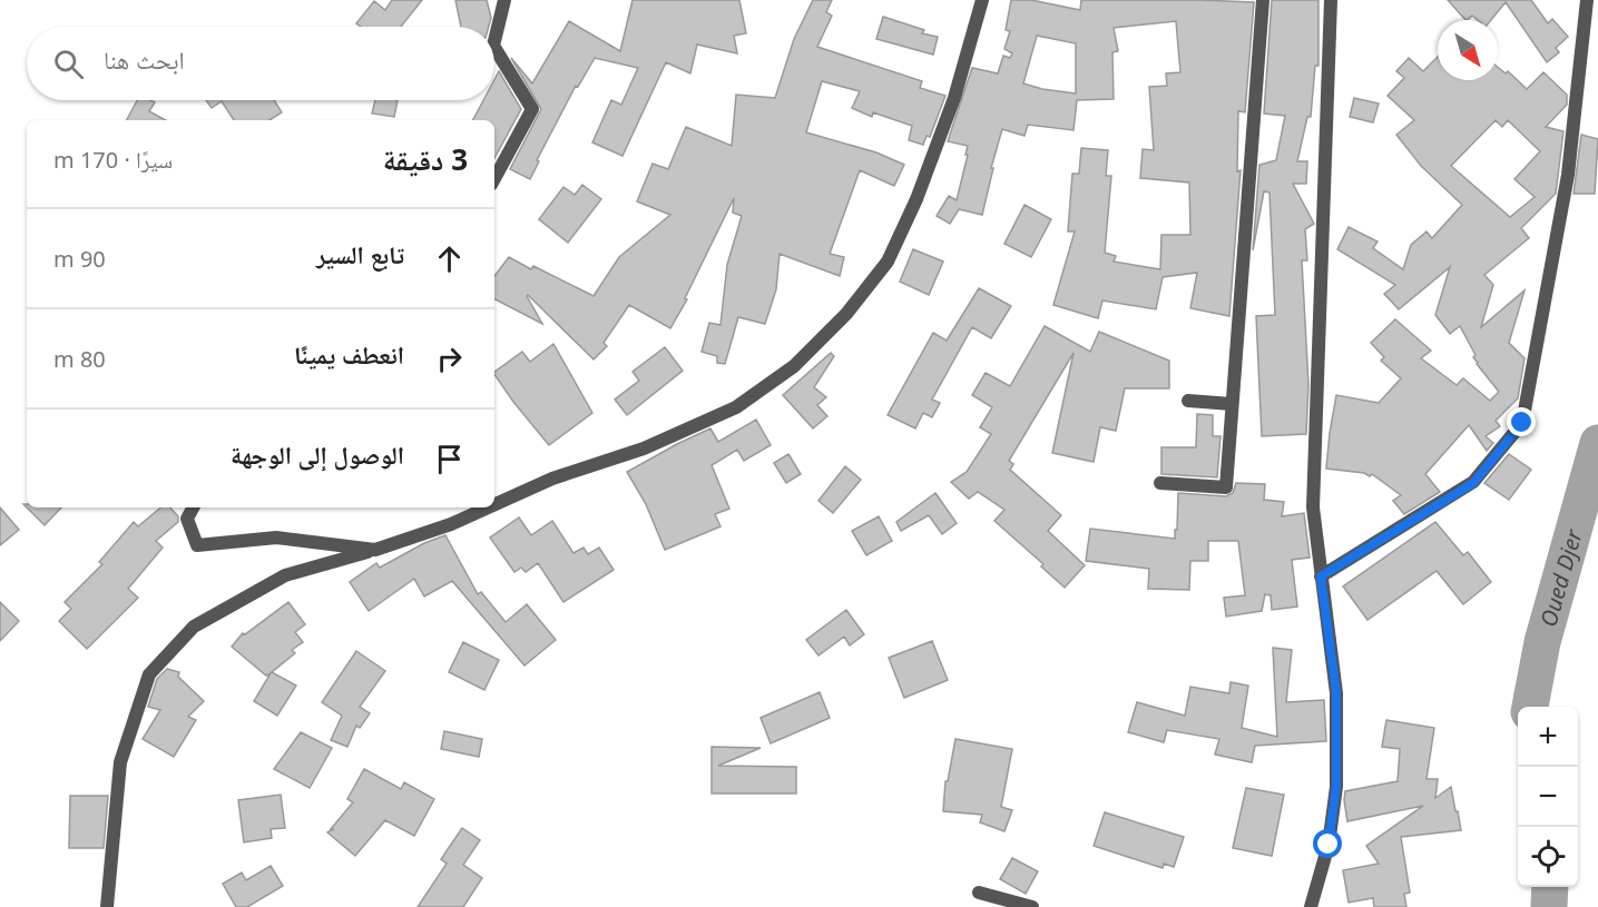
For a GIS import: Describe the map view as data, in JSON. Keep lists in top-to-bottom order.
{
  "water": ["Oued Djer"],
  "north": "bottom right",
  "page": {
    "search": "ابحث هنا",
    "heading": ["3 دقيقة", "سيرًا · 170 m"],
    "list": [
      ["تابع السير", "90 m"],
      ["انعطف يمينًا", "80 m"],
      "الوصول إلى الوجهة"
    ],
    "map_buttons": ["+", "−"]
  }
}
